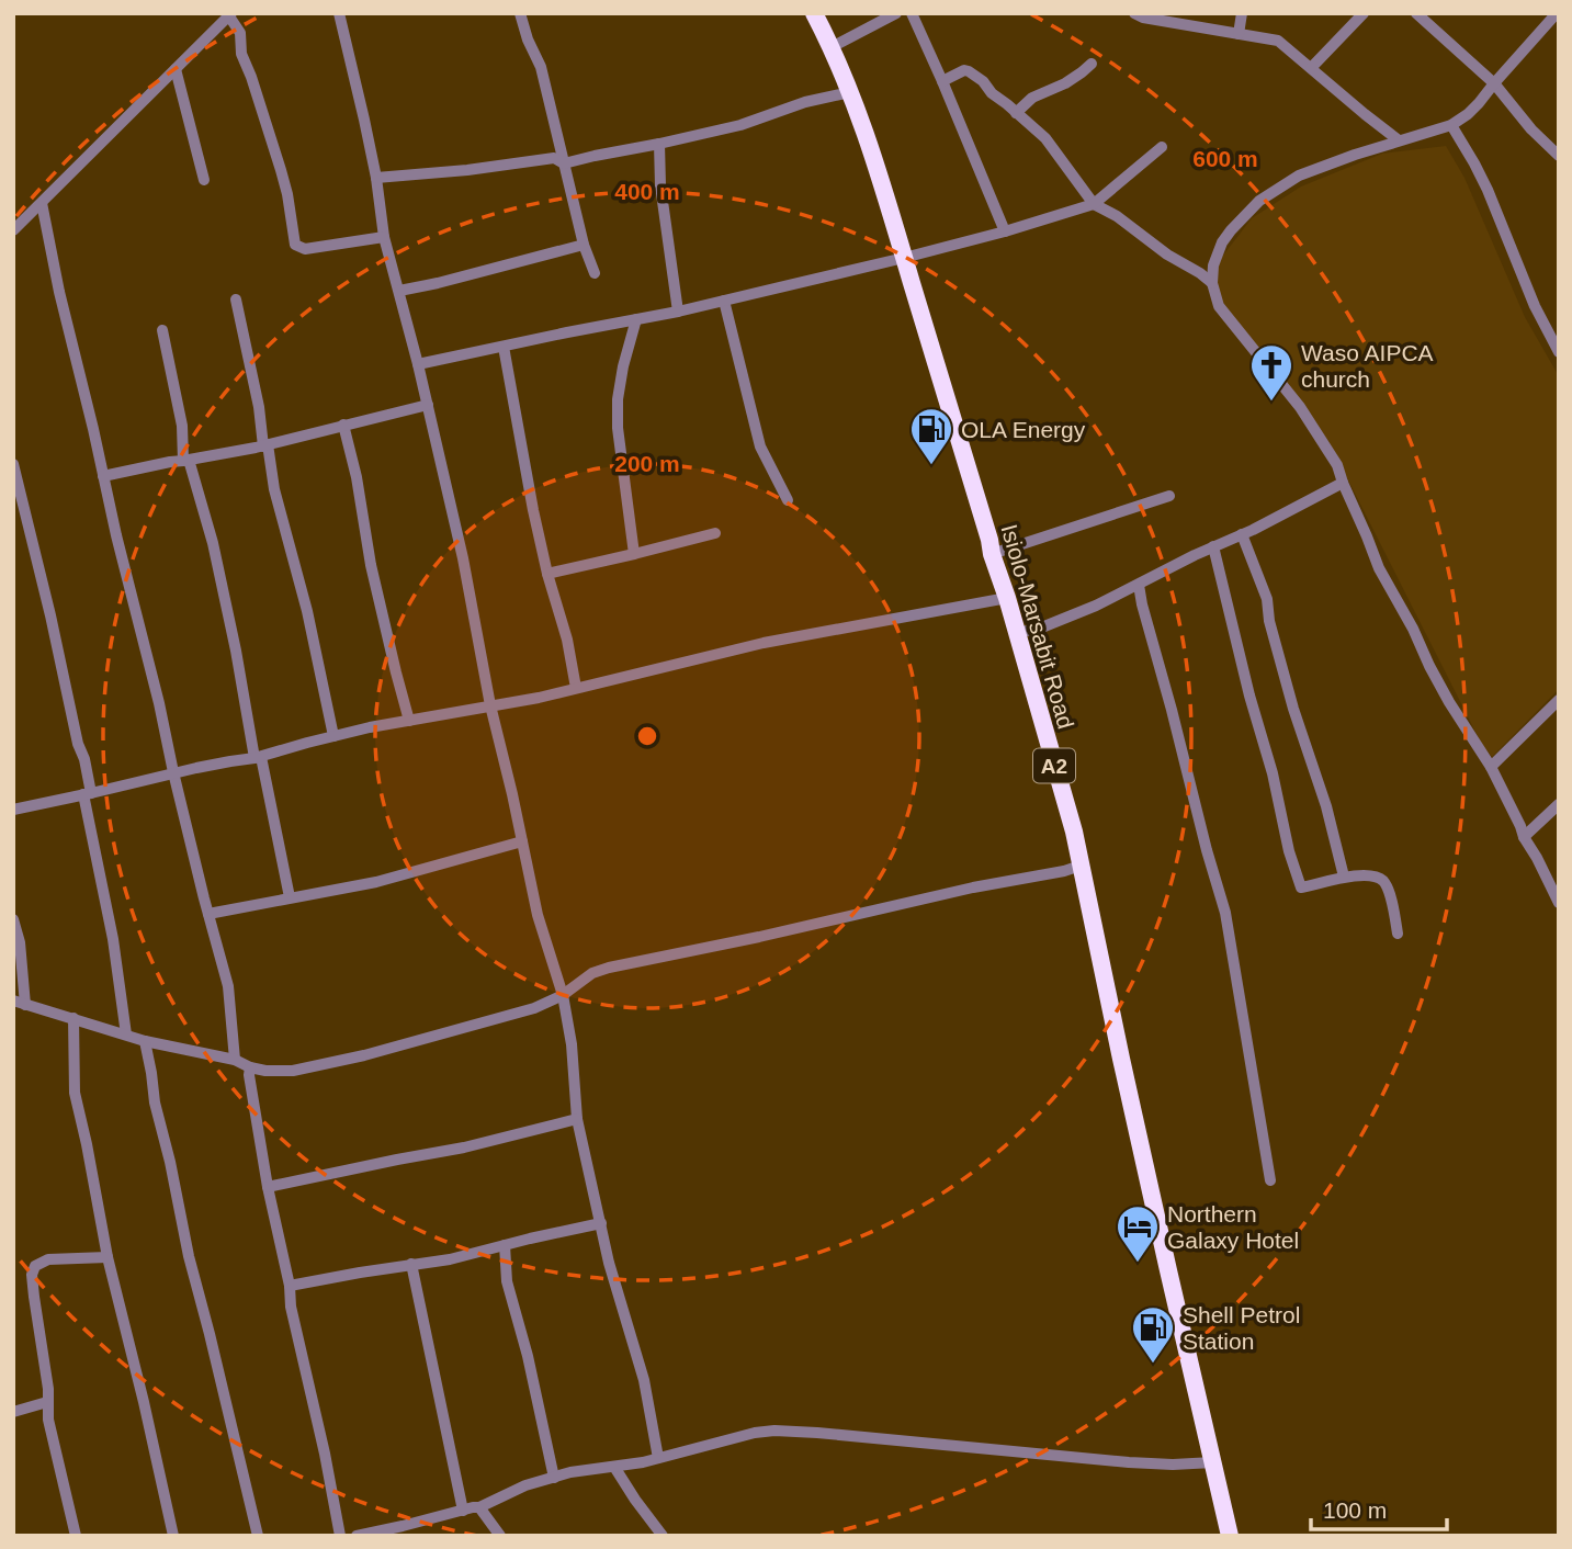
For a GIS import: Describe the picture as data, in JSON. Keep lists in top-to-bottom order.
{
  "streets": {
    "highway": ["Isiolo-Marsabit Road", "A2"]
  },
  "places": {
    "church": ["Waso AIPCA church"],
    "fuel station": ["OLA Energy", "Shell Petrol Station"],
    "hotel": ["Northern Galaxy Hotel"]
  },
  "scale_bar": "100 m",
  "rings": ["600 m", "400 m", "200 m"]
}
